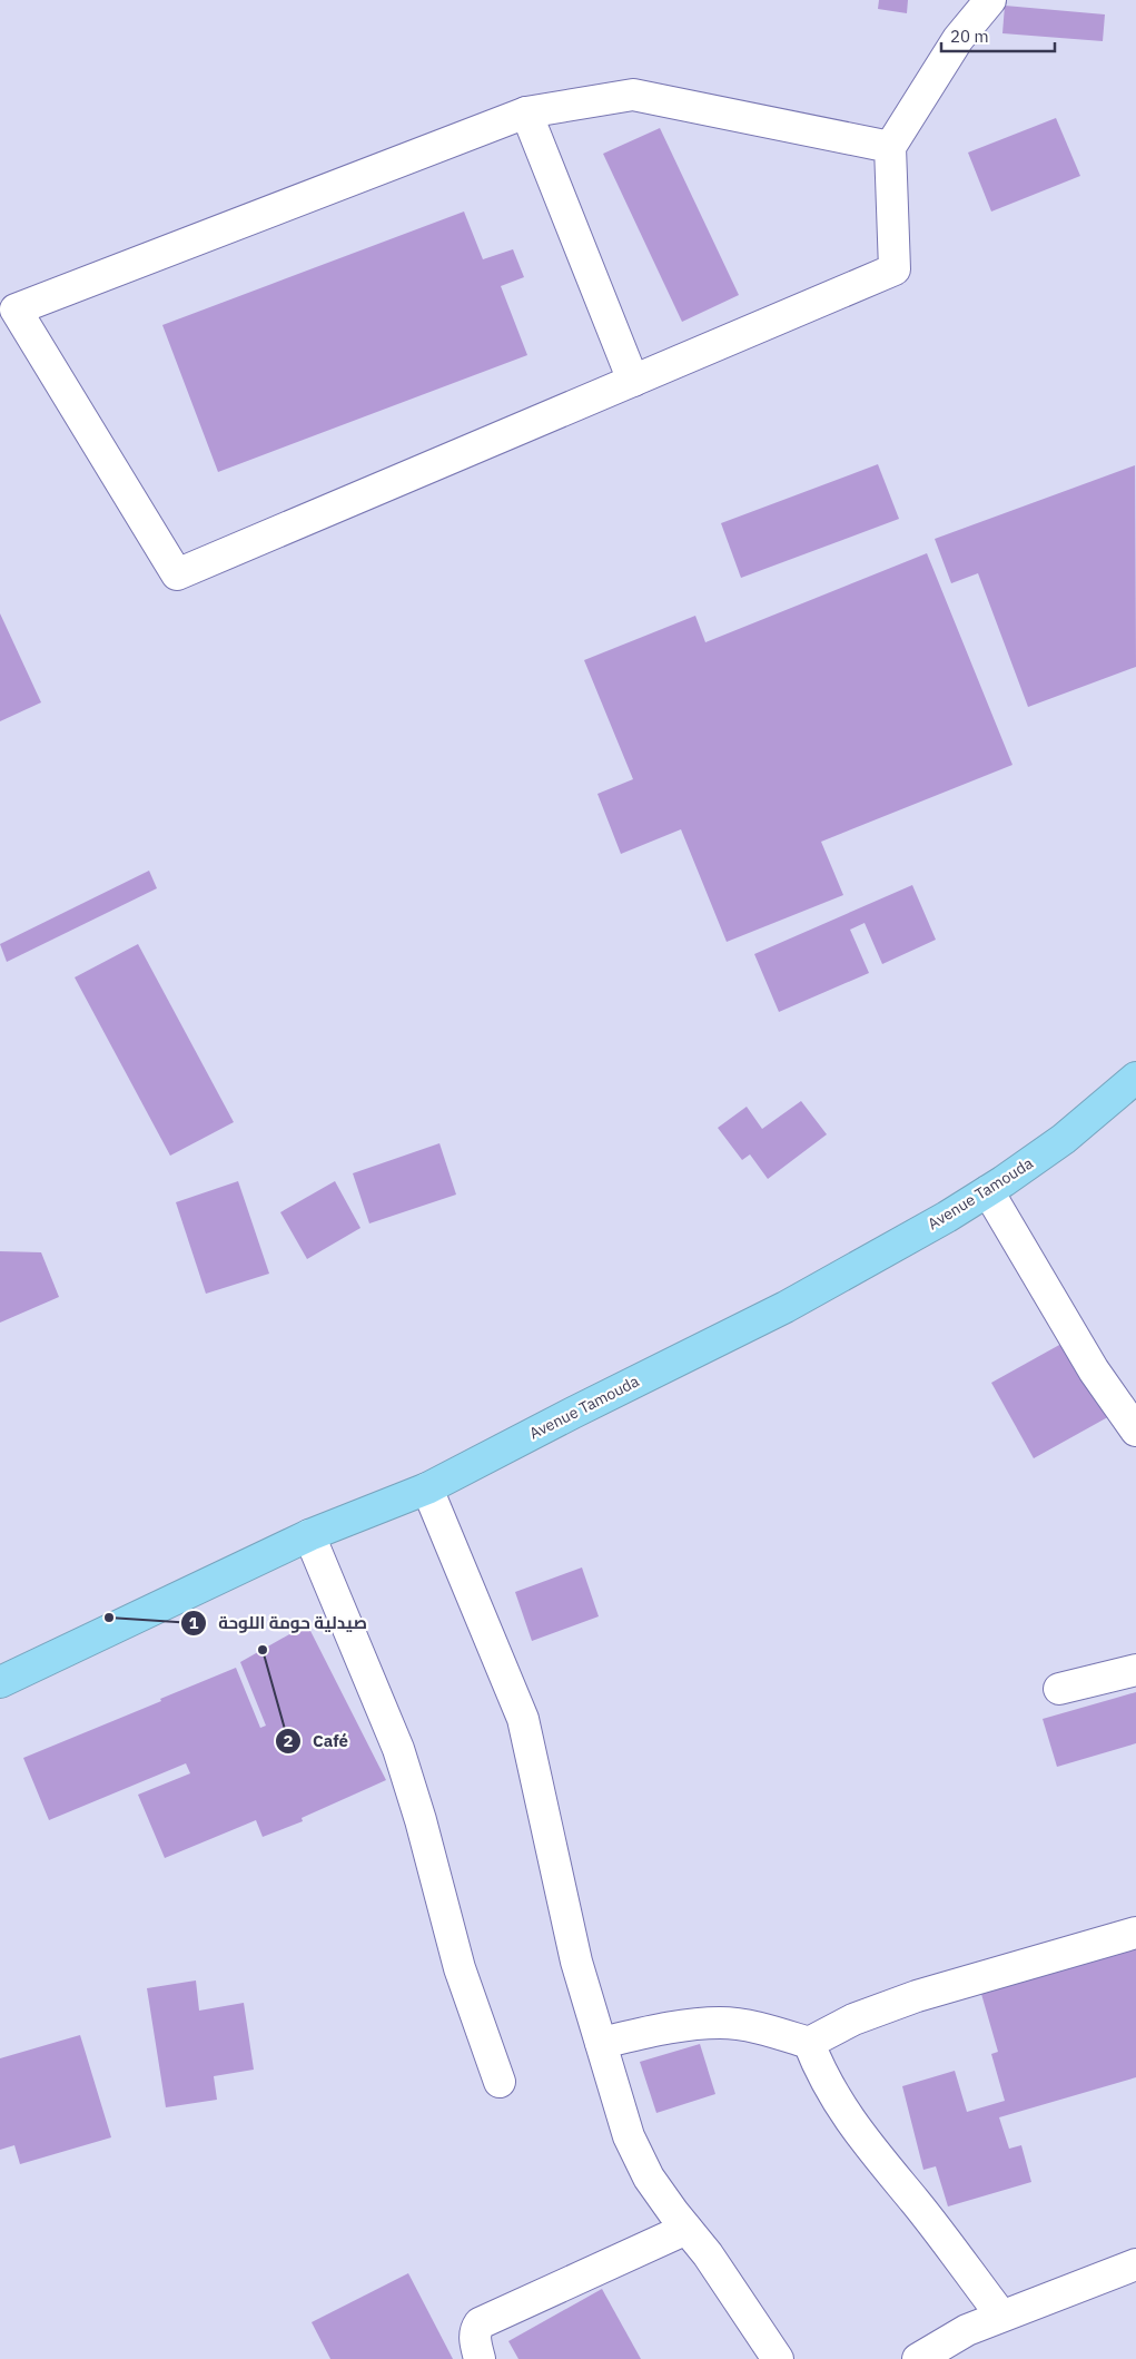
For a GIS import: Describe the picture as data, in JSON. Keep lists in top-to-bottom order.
{
  "streets": {
    "highway": ["Avenue Tamouda"]
  },
  "places": ["صيدلية حومة اللوحة", "Café"],
  "scale_bar": "20 m"
}
